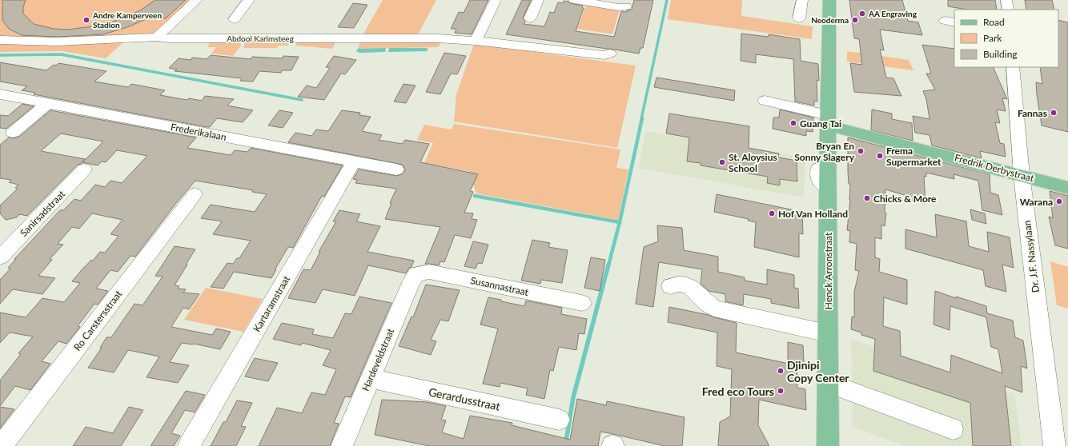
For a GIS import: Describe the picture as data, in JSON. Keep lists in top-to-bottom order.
{
  "streets": {
    "main road": ["Fredrik Derbystraat", "Henck Arronstraat"],
    "street": [
      "Abdool Karimsteeg",
      "Frederikalaan",
      "Sanirsadstraat",
      "Dr. J.F. Nassylaan",
      "Susannastraat",
      "Kartaramstraat",
      "Ro Carstersstraat",
      "Hardeveldstraat",
      "Gerardusstraat"
    ]
  },
  "crossings": [
    ["Frederikalaan", "Kartaramstraat"],
    ["Fredrik Derbystraat", "Dr. J.F. Nassylaan"],
    ["Fredrik Derbystraat", "Henck Arronstraat"],
    ["Susannastraat", "Hardeveldstraat"],
    ["Hardeveldstraat", "Gerardusstraat"]
  ],
  "places": [
    "AA Engraving",
    "Andre Kamperveen Stadion",
    "Neoderma",
    "Fannas",
    "Guang Tai",
    "Bryan En Sonny Slagery",
    "Frema Supermarket",
    "St. Aloysius School",
    "Chicks & More",
    "Warana",
    "Hof Van Holland",
    "Djinipi Copy Center",
    "Fred eco Tours"
  ],
  "legend": ["Road", "Park", "Building"]
}
